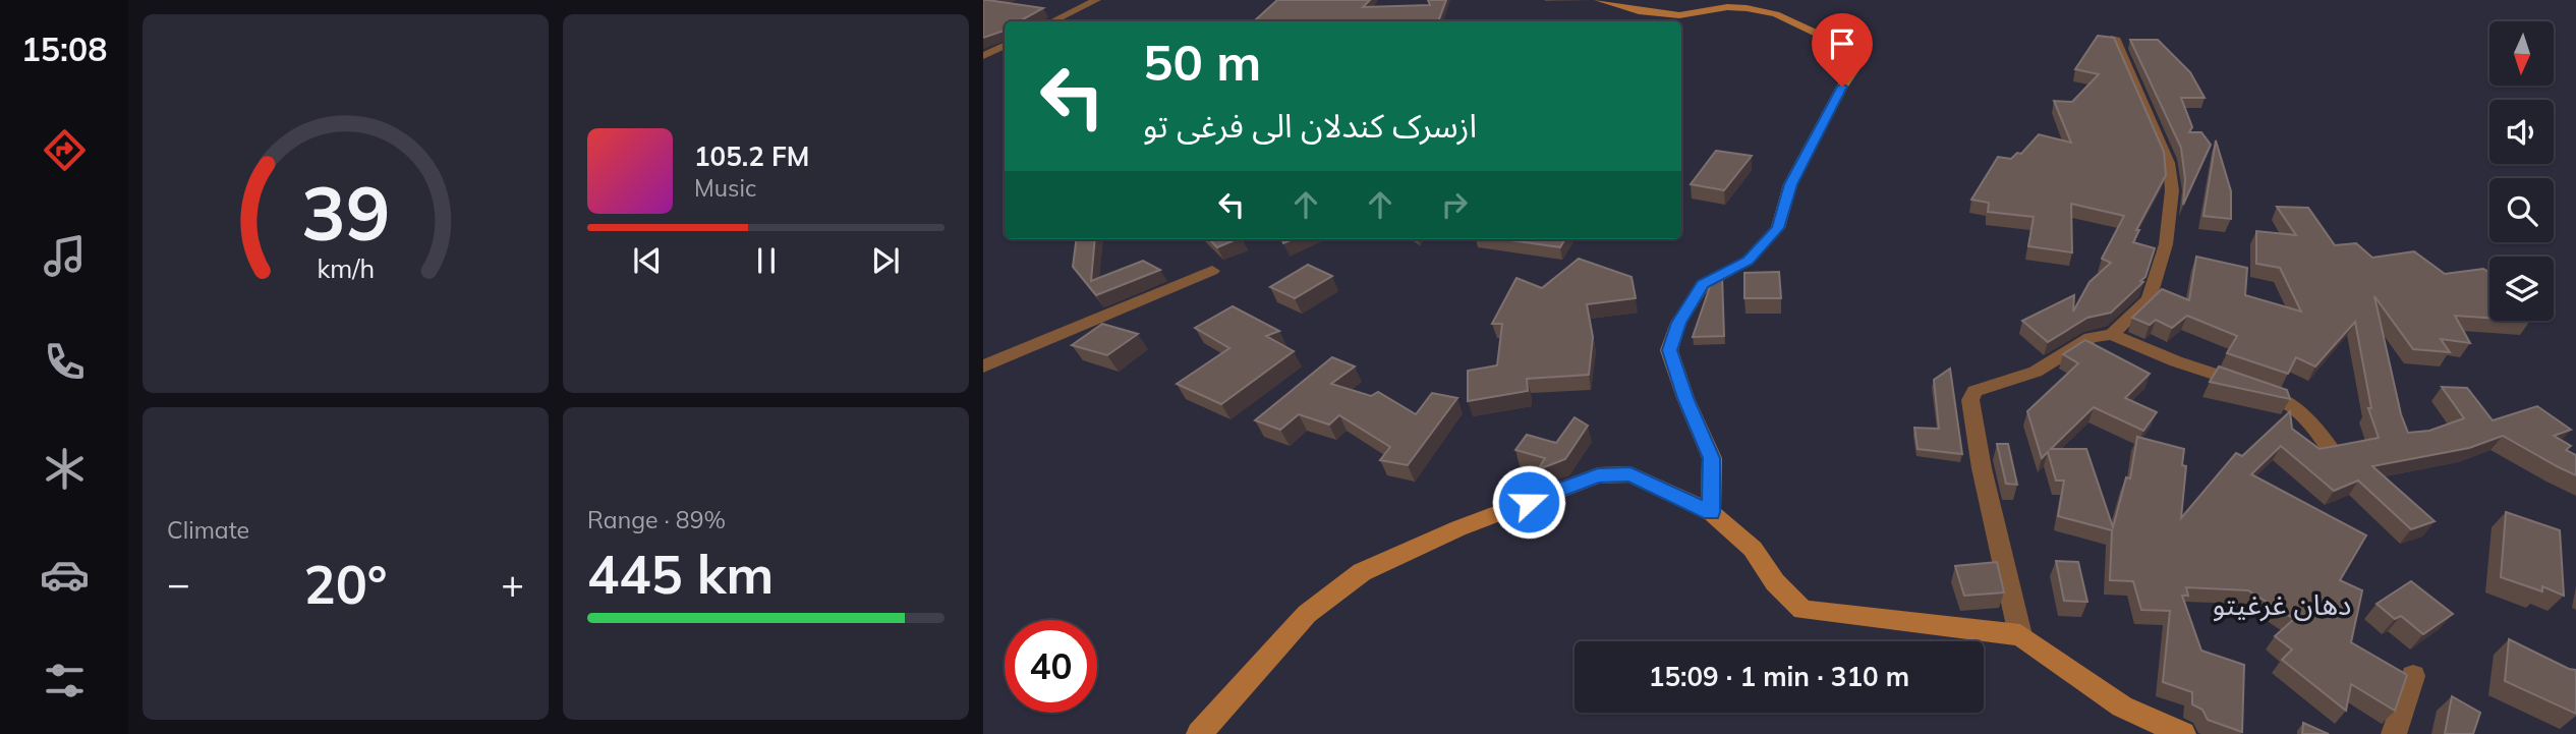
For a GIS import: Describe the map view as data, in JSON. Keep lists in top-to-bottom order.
{
  "districts": ["دهان غرغیتو"],
  "north": "bottom",
  "page": {
    "tabs": "15:08",
    "turn": ["50 m", "ازسرک کندلان الی فرغی تو"],
    "song": ["105.2 FM", "Music"],
    "tile": [
      "Climate",
      ["Range · 89%", "445 km"]
    ],
    "heat": ["−", "20°", "+"],
    "limit": "40",
    "trip": "15:09 · 1 min · 310 m",
    "gauge": ["39", "km/h"]
  }
}
